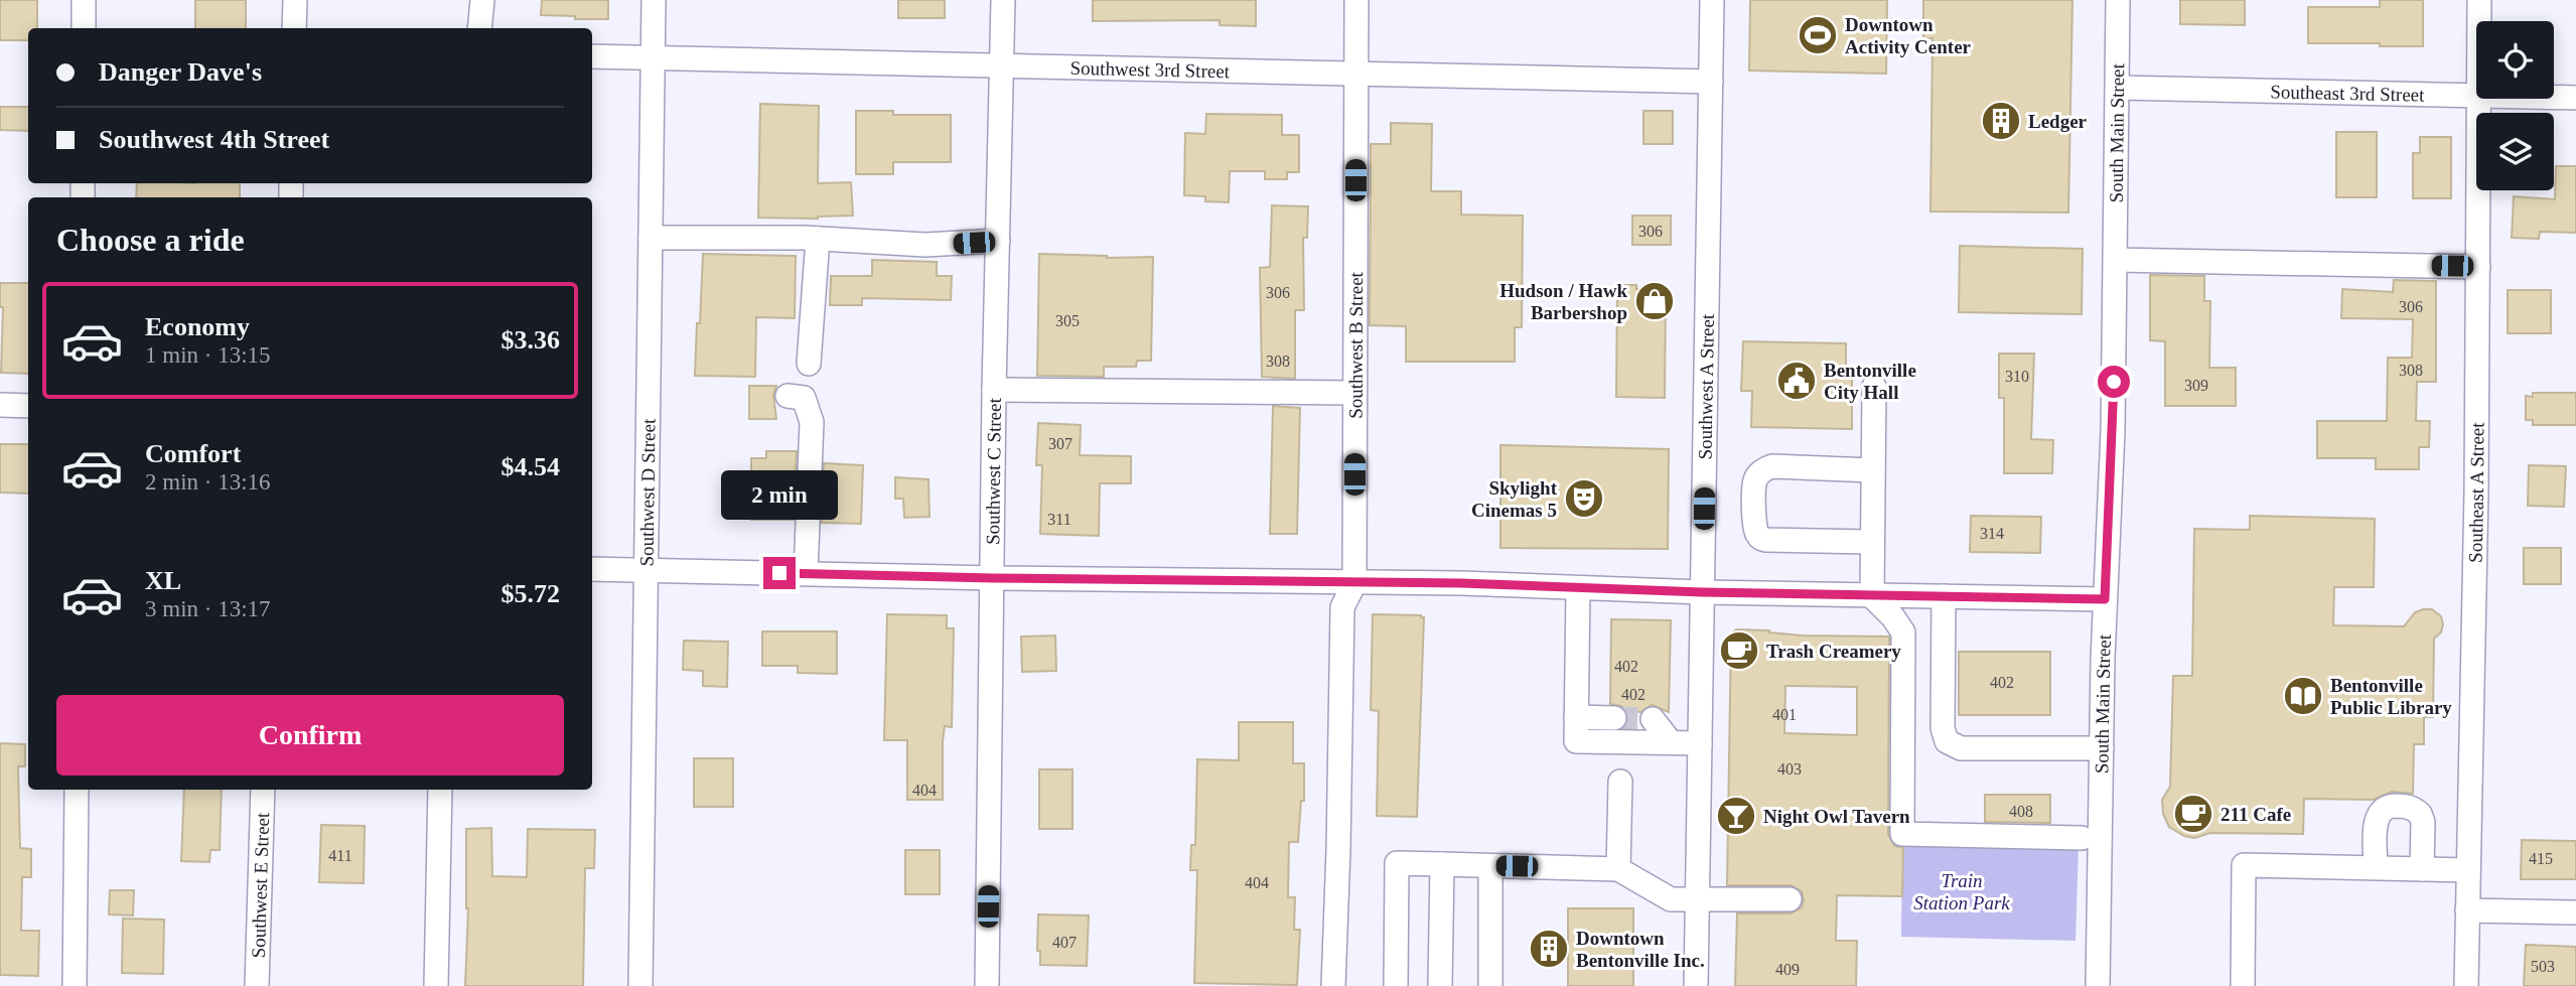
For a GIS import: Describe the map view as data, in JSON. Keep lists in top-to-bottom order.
{
  "streets": {
    "street": [
      "Southwest 3rd Street",
      "Southeast 3rd Street",
      "South Main Street",
      "Southwest B Street",
      "Southwest A Street",
      "Southwest C Street",
      "Southwest D Street",
      "Southeast A Street",
      "Southwest E Street"
    ]
  },
  "crossings": [
    ["Southwest 3rd Street", "Southwest B Street"],
    ["Southwest 3rd Street", "Southwest A Street"],
    ["Southwest 3rd Street", "Southwest C Street"],
    ["Southwest 3rd Street", "Southwest D Street"],
    ["Southeast 3rd Street", "South Main Street"]
  ],
  "parks": ["Train Station Park"],
  "places": {
    "sports": ["Downtown Activity Center"],
    "building": ["Ledger", "Downtown Bentonville Inc."],
    "shop": ["Hudson / Hawk Barbershop"],
    "public building": ["Bentonville City Hall"],
    "theatre": ["Skylight Cinemas 5"],
    "cafe": ["Trash Creamery", "211 Cafe"],
    "library": ["Bentonville Public Library"],
    "bar": ["Night Owl Tavern"]
  },
  "house_numbers": [
    "306",
    "306",
    "306",
    "305",
    "308",
    "308",
    "310",
    "309",
    "307",
    "311",
    "314",
    "402",
    "402",
    "402",
    "401",
    "403",
    "404",
    "408",
    "411",
    "415",
    "404",
    "407",
    "503",
    "409"
  ],
  "page": {
    "banner": ["Danger Dave's", "Southwest 4th Street"],
    "heading": "Choose a ride",
    "list": [
      {
        "name": "Economy",
        "note": "1 min · 13:15",
        "value": "$3.36"
      },
      {
        "name": "Comfort",
        "note": "2 min · 13:16",
        "value": "$4.54"
      },
      {
        "name": "XL",
        "note": "3 min · 13:17",
        "value": "$5.72"
      }
    ],
    "bubble": "2 min",
    "buttons": "Confirm"
  }
}
